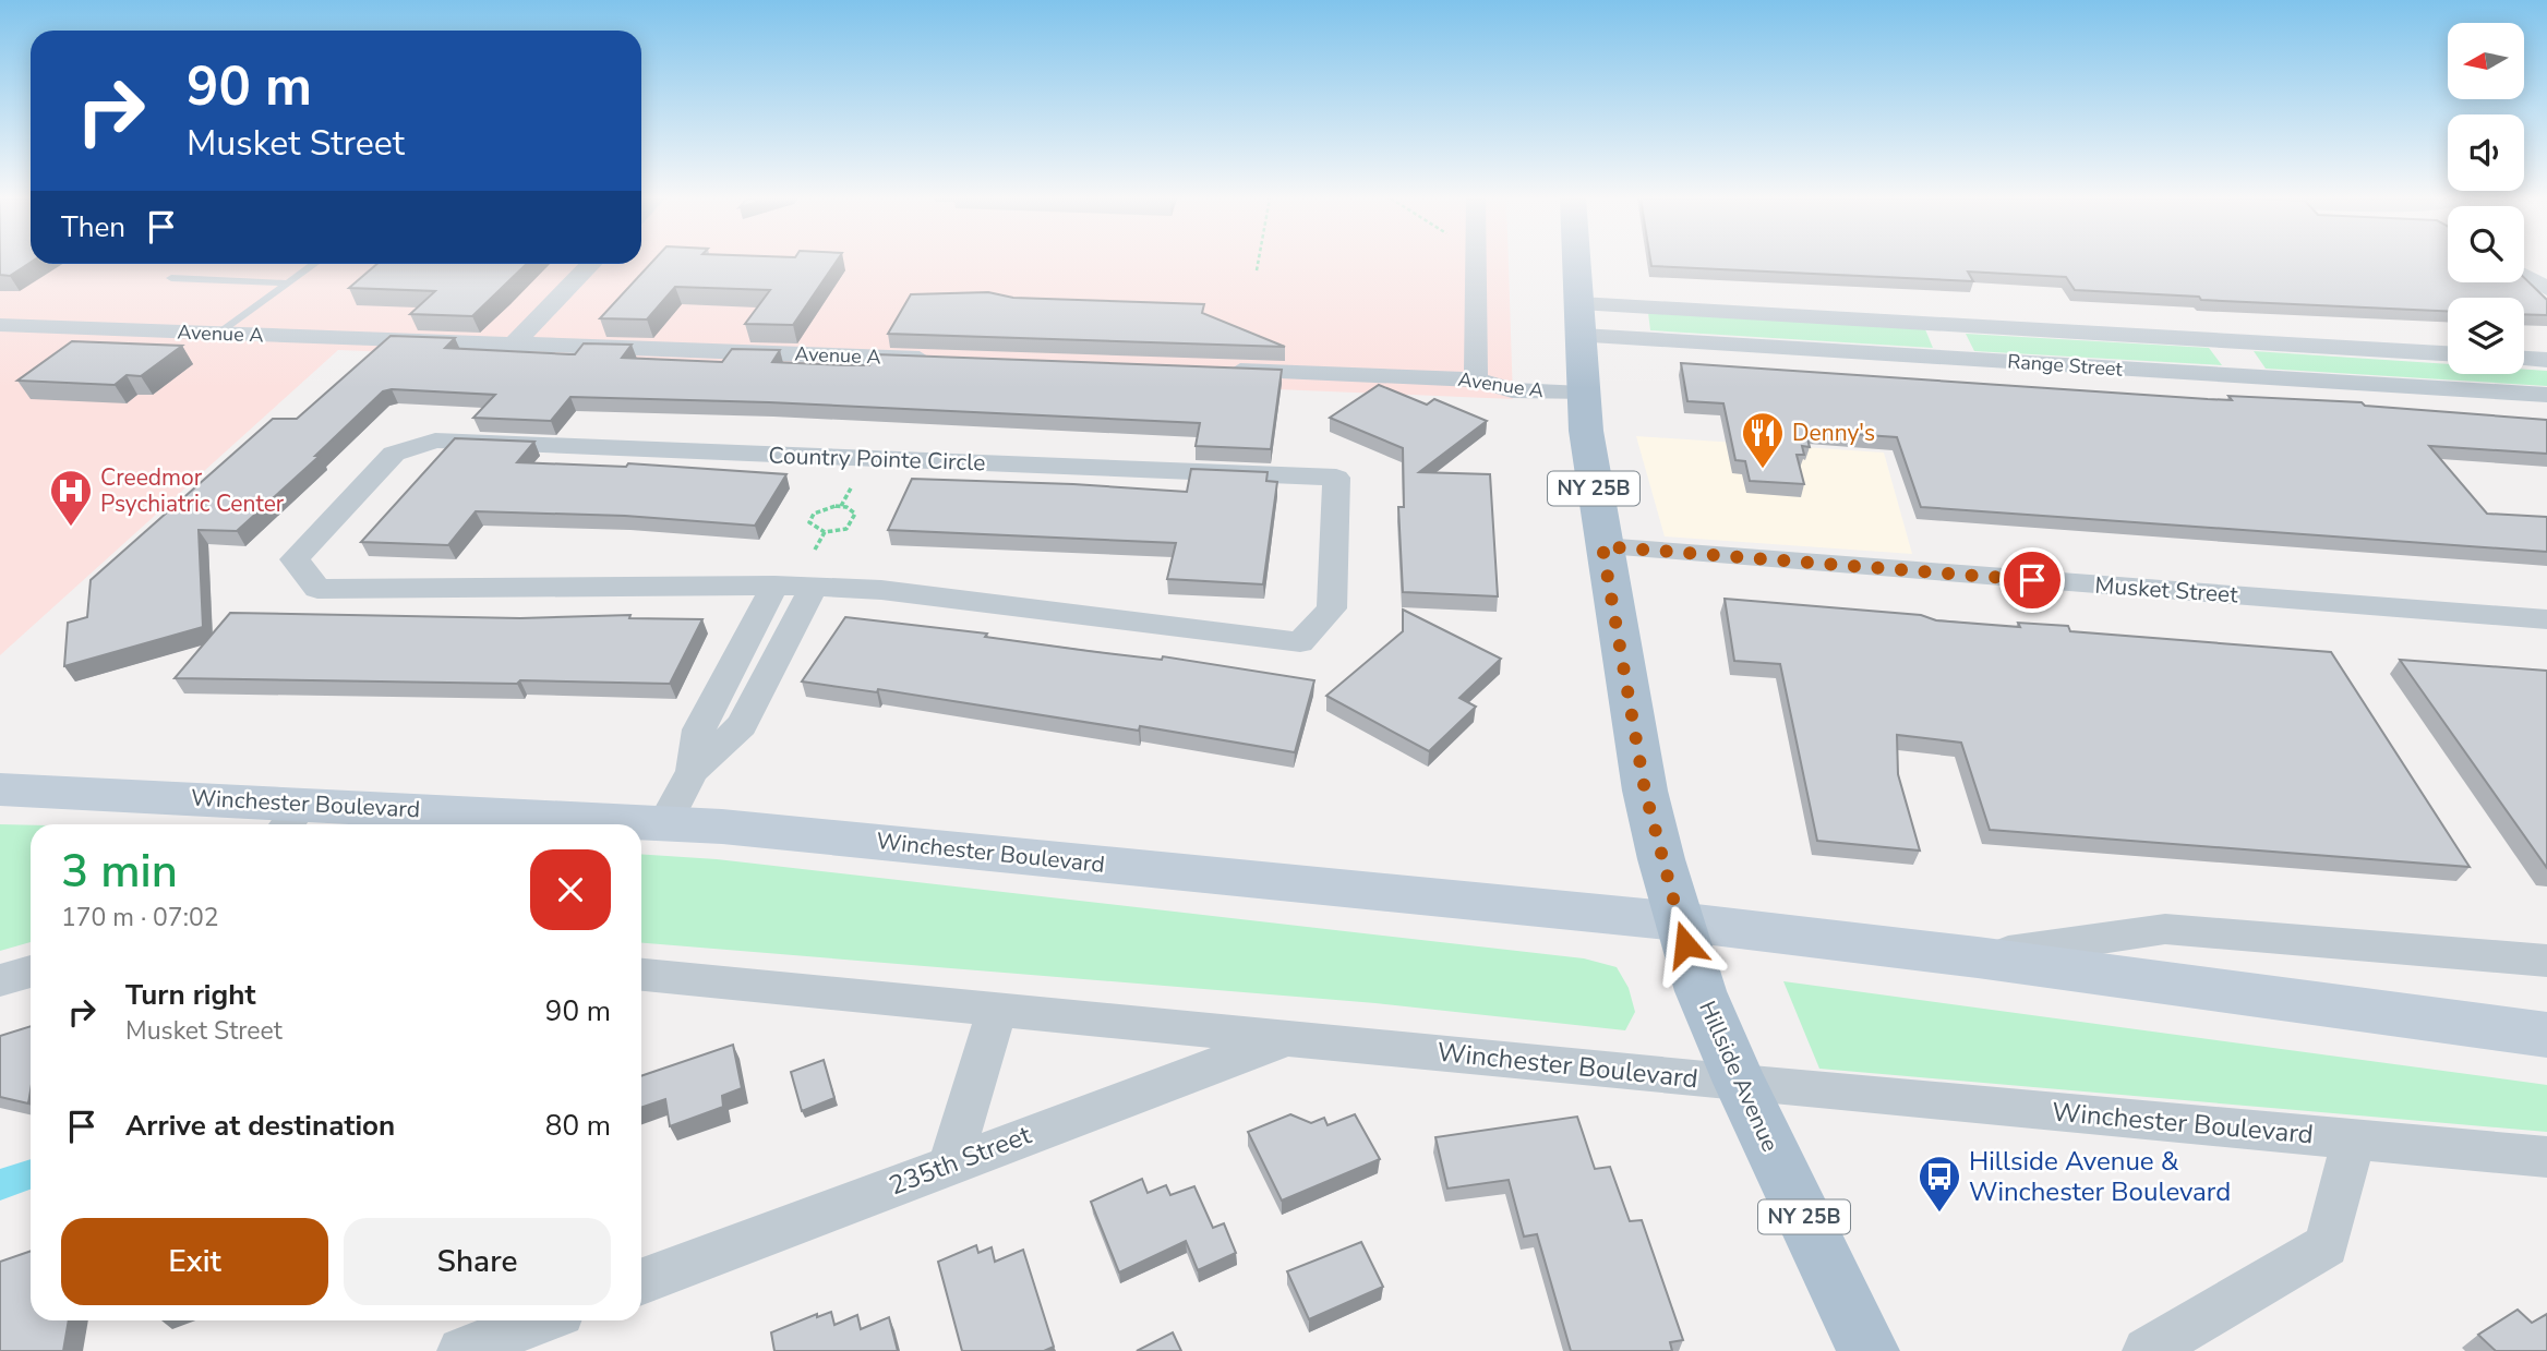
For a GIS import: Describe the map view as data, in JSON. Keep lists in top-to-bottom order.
{
  "streets": {
    "main road": ["NY 25B", "Winchester Boulevard", "Hillside Avenue"],
    "street": [
      "Avenue A",
      "Range Street",
      "Country Pointe Circle",
      "Musket Street",
      "235th Street"
    ]
  },
  "crossings": [
    ["Avenue A", "Hillside Avenue"],
    ["Range Street", "Hillside Avenue"],
    ["Musket Street", "Hillside Avenue"],
    ["Winchester Boulevard", "Hillside Avenue"],
    ["Winchester Boulevard", "235th Street"]
  ],
  "places": {
    "restaurant": ["Denny's"],
    "hospital": ["Creedmor Psychiatric Center"],
    "bus stop": ["Hillside Avenue & Winchester Boulevard"]
  },
  "north": "left",
  "page": {
    "turn": ["90 m", "Musket Street"],
    "then": "Then",
    "heading": ["3 min", "170 m · 07:02"],
    "list": [
      {
        "name": "Turn right",
        "note": "Musket Street",
        "value": "90 m"
      },
      {
        "name": "Arrive at destination",
        "value": "80 m"
      }
    ],
    "buttons": ["Exit", "Share"]
  }
}
